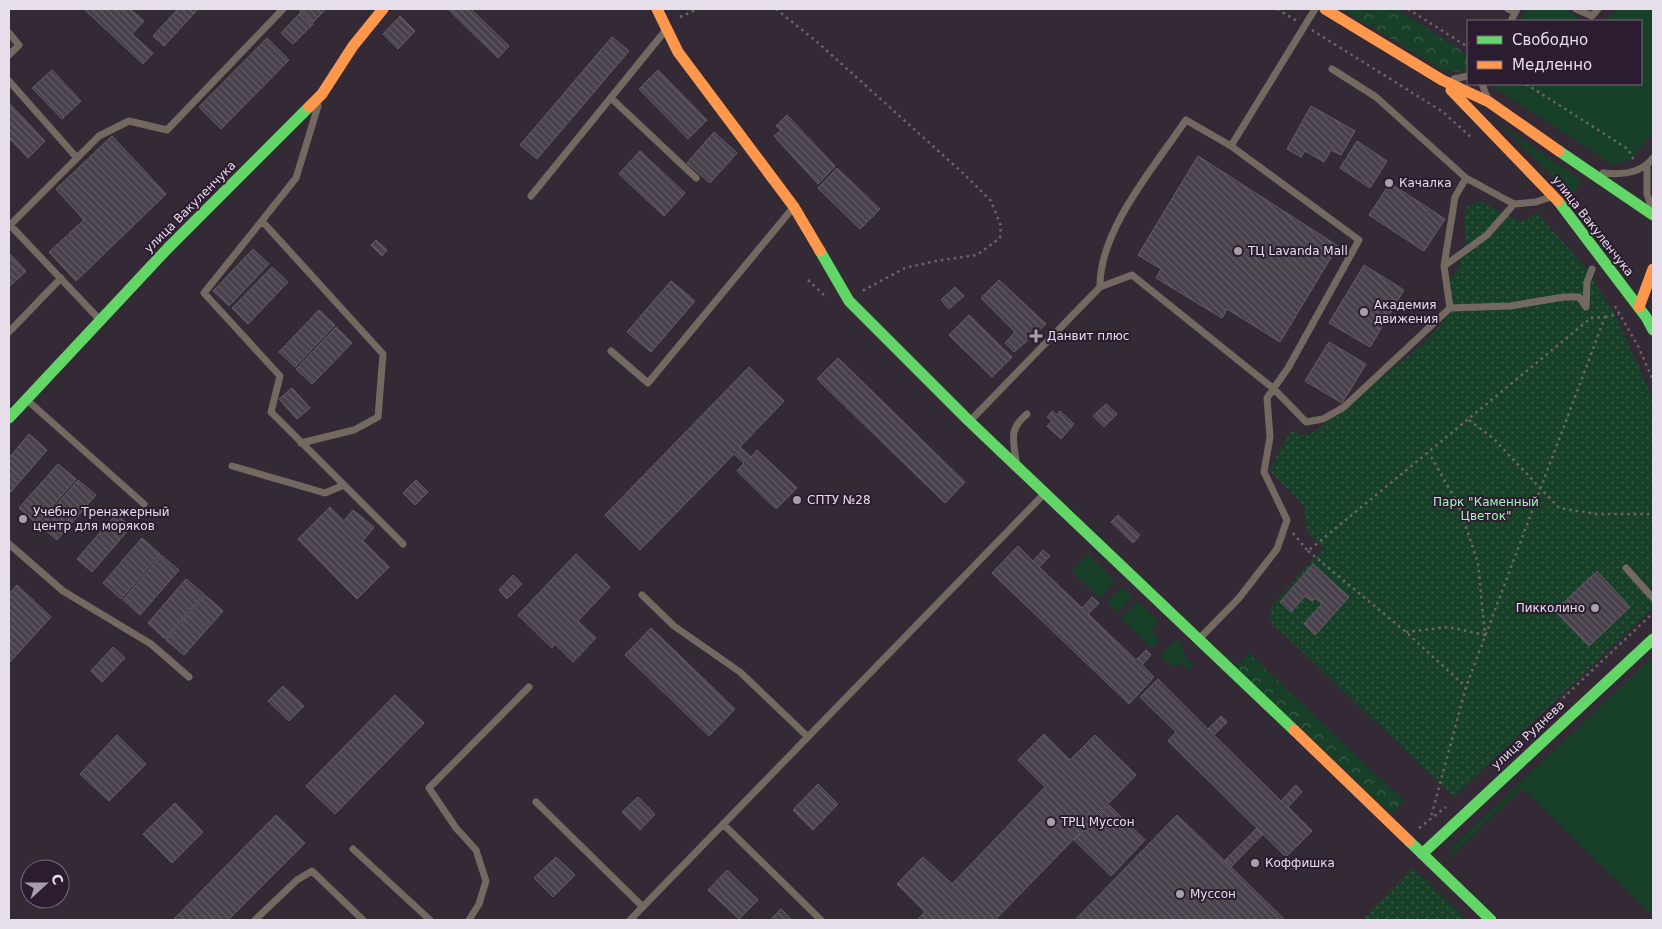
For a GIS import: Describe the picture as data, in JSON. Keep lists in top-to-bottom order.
{
  "streets": {
    "street": ["улица Вакуленчука", "улица Руднева"]
  },
  "parks": ["Парк \"Каменный Цветок\""],
  "places": {
    "other": [
      "Качалка",
      "ТЦ Lavanda Mall",
      "Академия движения",
      "СПТУ №28",
      "Учебно Тренажерный центр для моряков",
      "Пикколино",
      "ТРЦ Муссон",
      "Коффишка",
      "Муссон"
    ],
    "health": ["Данвит плюс"]
  },
  "legend": ["Свободно", "Медленно"],
  "north": "right"
}
